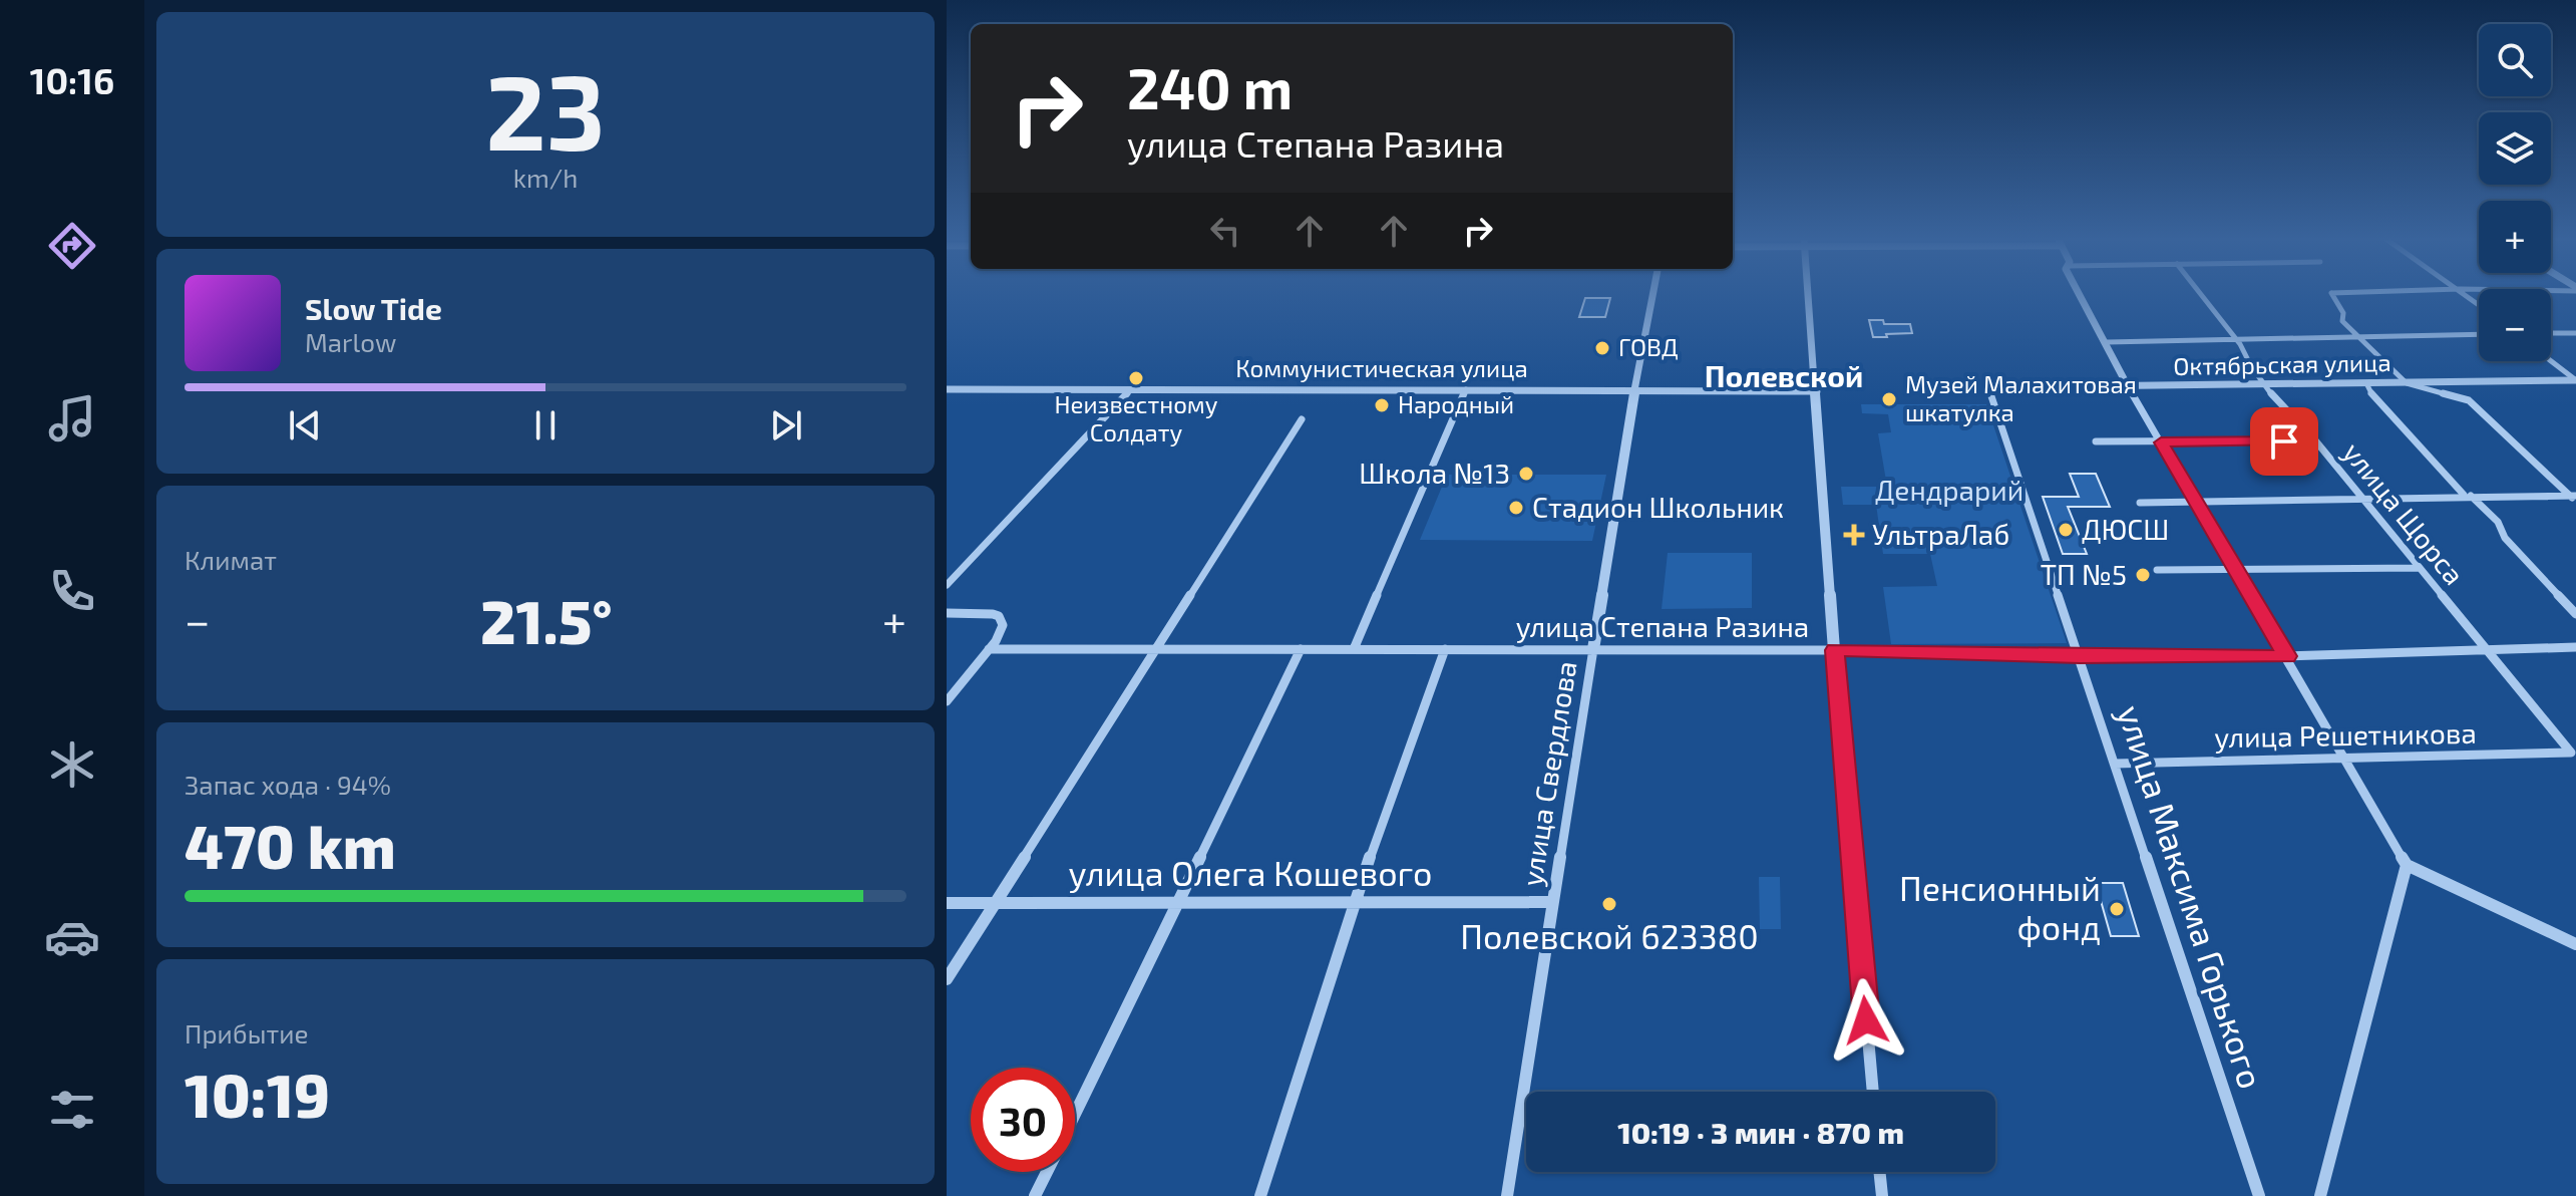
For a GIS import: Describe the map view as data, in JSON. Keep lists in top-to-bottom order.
{
  "streets": {
    "street": [
      "Октябрьская улица",
      "Коммунистическая улица",
      "улица Щорса",
      "улица Степана Разина",
      "улица Решетникова",
      "улица Свердлова",
      "улица Олега Кошевого",
      "улица Максима Горького"
    ]
  },
  "crossings": [
    ["Октябрьская улица", "улица Щорса"],
    ["Октябрьская улица", "улица Максима Горького"],
    ["Коммунистическая улица", "улица Свердлова"],
    ["улица Щорса", "улица Степана Разина"],
    ["улица Щорса", "улица Решетникова"],
    ["улица Степана Разина", "улица Свердлова"],
    ["улица Степана Разина", "улица Максима Горького"],
    ["улица Решетникова", "улица Максима Горького"],
    ["улица Свердлова", "улица Олега Кошевого"]
  ],
  "districts": ["Полевской"],
  "parks": ["Дендрарий"],
  "places": {
    "other": [
      "ГОВД",
      "Неизвестному Солдату",
      "Музей Малахитовая шкатулка",
      "Народный",
      "Школа №13",
      "Стадион Школьник",
      "ДЮСШ",
      "ТП №5",
      "Полевской 623380",
      "Пенсионный фонд"
    ],
    "health": ["УльтраЛаб"]
  },
  "page": {
    "tabs": "10:16",
    "tile": [
      ["23", "km/h"],
      "Климат",
      ["Запас хода · 94%", "470 km"],
      ["Прибытие", "10:19"]
    ],
    "map_buttons": ["+", "−"],
    "turn": ["240 m", "улица Степана Разина"],
    "song": ["Slow Tide", "Marlow"],
    "heat": ["−", "21.5°", "+"],
    "limit": "30",
    "trip": "10:19 · 3 мин · 870 m"
  }
}
